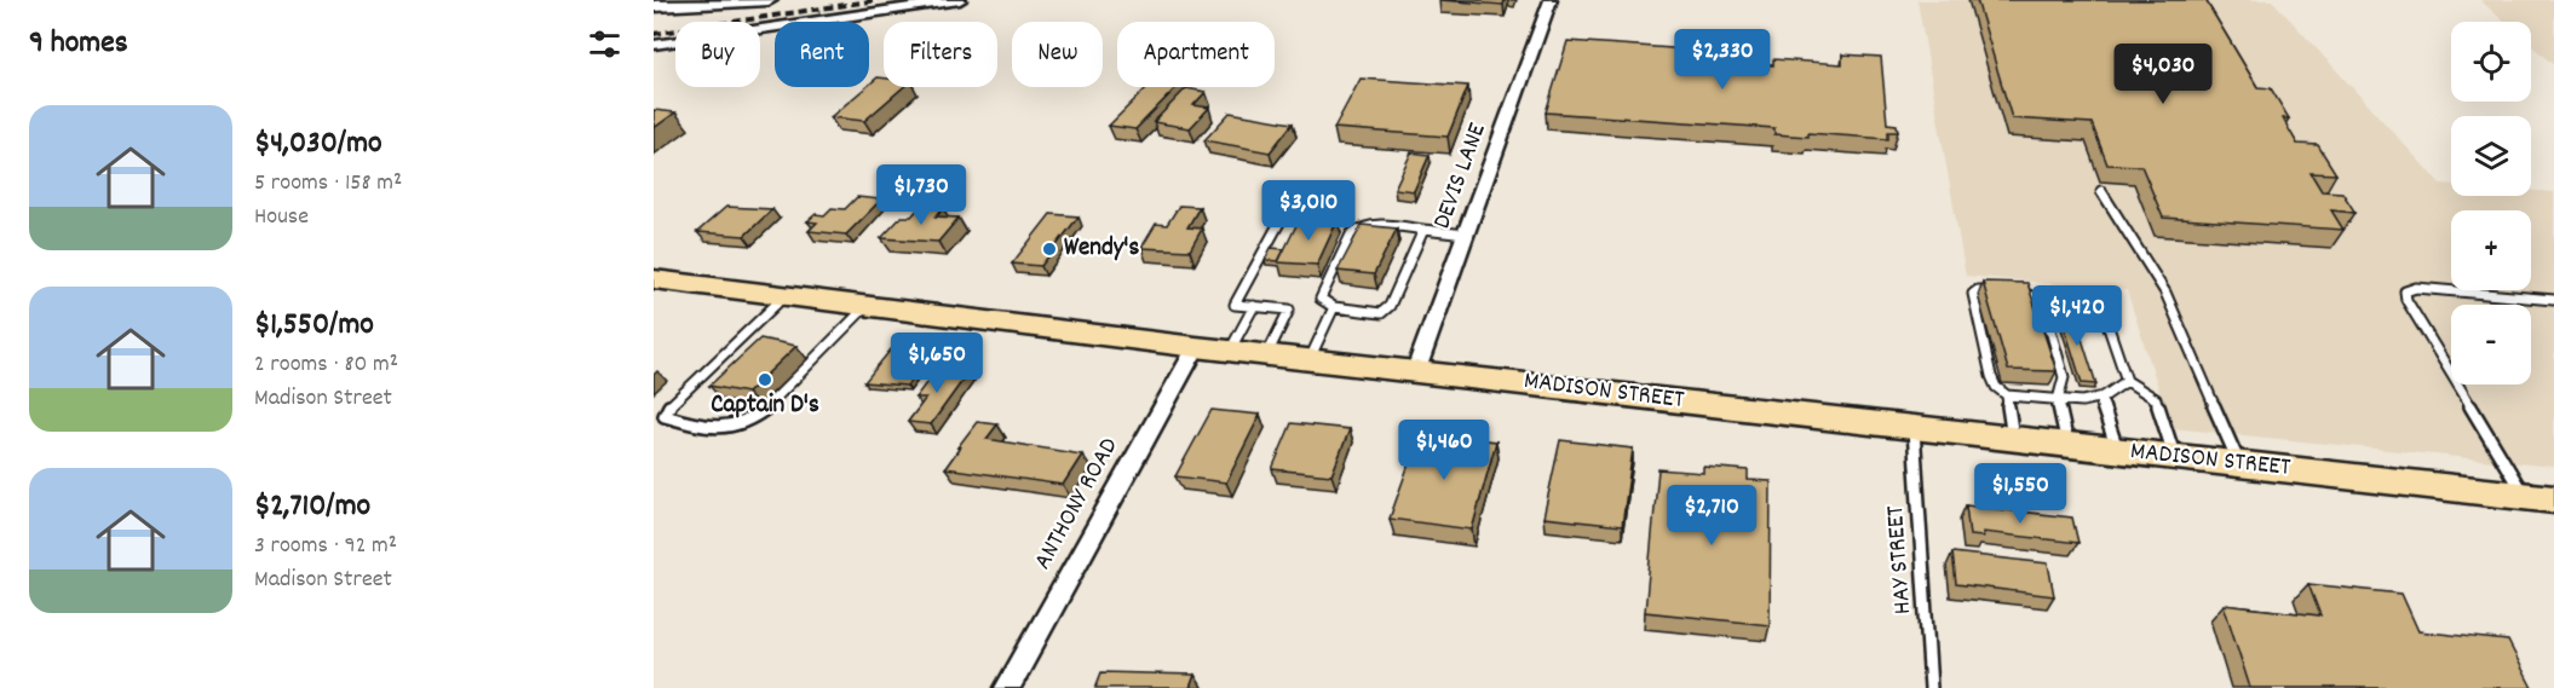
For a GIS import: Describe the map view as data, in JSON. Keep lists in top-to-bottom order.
{
  "streets": {
    "main road": ["MADISON STREET"],
    "street": ["DEVIS LANE", "ANTHONY ROAD"],
    "lane": ["HAY STREET"]
  },
  "crossings": [
    ["DEVIS LANE", "MADISON STREET"],
    ["MADISON STREET", "ANTHONY ROAD"],
    ["MADISON STREET", "HAY STREET"]
  ],
  "places": ["Wendy's", "Captain D's"],
  "page": {
    "heading": "9 homes",
    "map_buttons": ["+", "−"],
    "chip": [
      "Buy",
      "Rent",
      "Filters",
      "New",
      "Apartment"
    ],
    "price": [
      "$2,330",
      "$4,030",
      "$1,730",
      "$3,010",
      "$1,420",
      "$1,650",
      "$1,460",
      "$1,550",
      "$2,710"
    ],
    "list": [
      {
        "name": "$4,030/mo",
        "note": "5 rooms · 158 m² · House"
      },
      {
        "name": "$1,550/mo",
        "note": "2 rooms · 80 m² · Madison Street"
      },
      {
        "name": "$2,710/mo",
        "note": "3 rooms · 92 m² · Madison Street"
      }
    ]
  }
}
